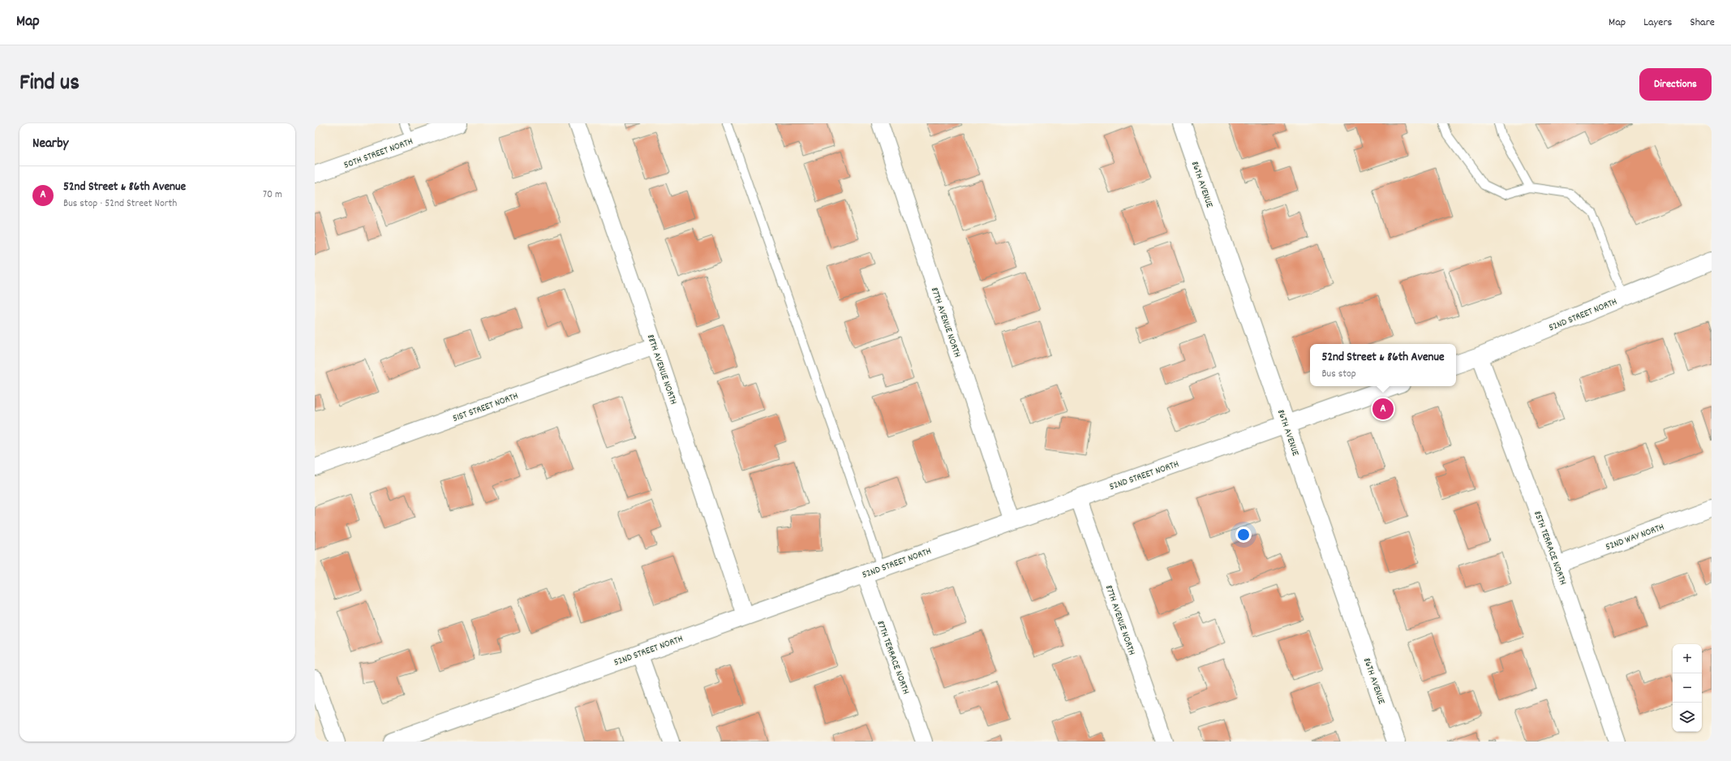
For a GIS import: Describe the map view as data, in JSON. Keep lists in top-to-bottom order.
{
  "streets": {
    "street": [
      "50TH STREET NORTH",
      "86TH AVENUE",
      "52ND STREET NORTH",
      "87TH AVENUE NORTH",
      "88TH AVENUE NORTH",
      "51ST STREET NORTH",
      "52ND WAY NORTH",
      "85TH TERRACE NORTH",
      "87TH TERRACE NORTH"
    ]
  },
  "crossings": [
    ["86TH AVENUE", "52ND STREET NORTH"],
    ["52ND STREET NORTH", "87TH AVENUE NORTH"],
    ["52ND STREET NORTH", "88TH AVENUE NORTH"],
    ["52ND STREET NORTH", "85TH TERRACE NORTH"],
    ["52ND STREET NORTH", "87TH TERRACE NORTH"],
    ["88TH AVENUE NORTH", "51ST STREET NORTH"],
    ["52ND WAY NORTH", "85TH TERRACE NORTH"]
  ],
  "page": {
    "header": "Map",
    "nav": ["Map", "Layers", "Share"],
    "title": "Find us",
    "buttons": "Directions",
    "heading": "Nearby",
    "list": [
      {
        "mark": "A",
        "name": "52nd Street & 86th Avenue",
        "note": "Bus stop · 52nd Street North",
        "value": "70 m"
      }
    ],
    "popup": ["52nd Street & 86th Avenue", "Bus stop"],
    "pins": "A",
    "map_buttons": ["+", "−"]
  }
}
